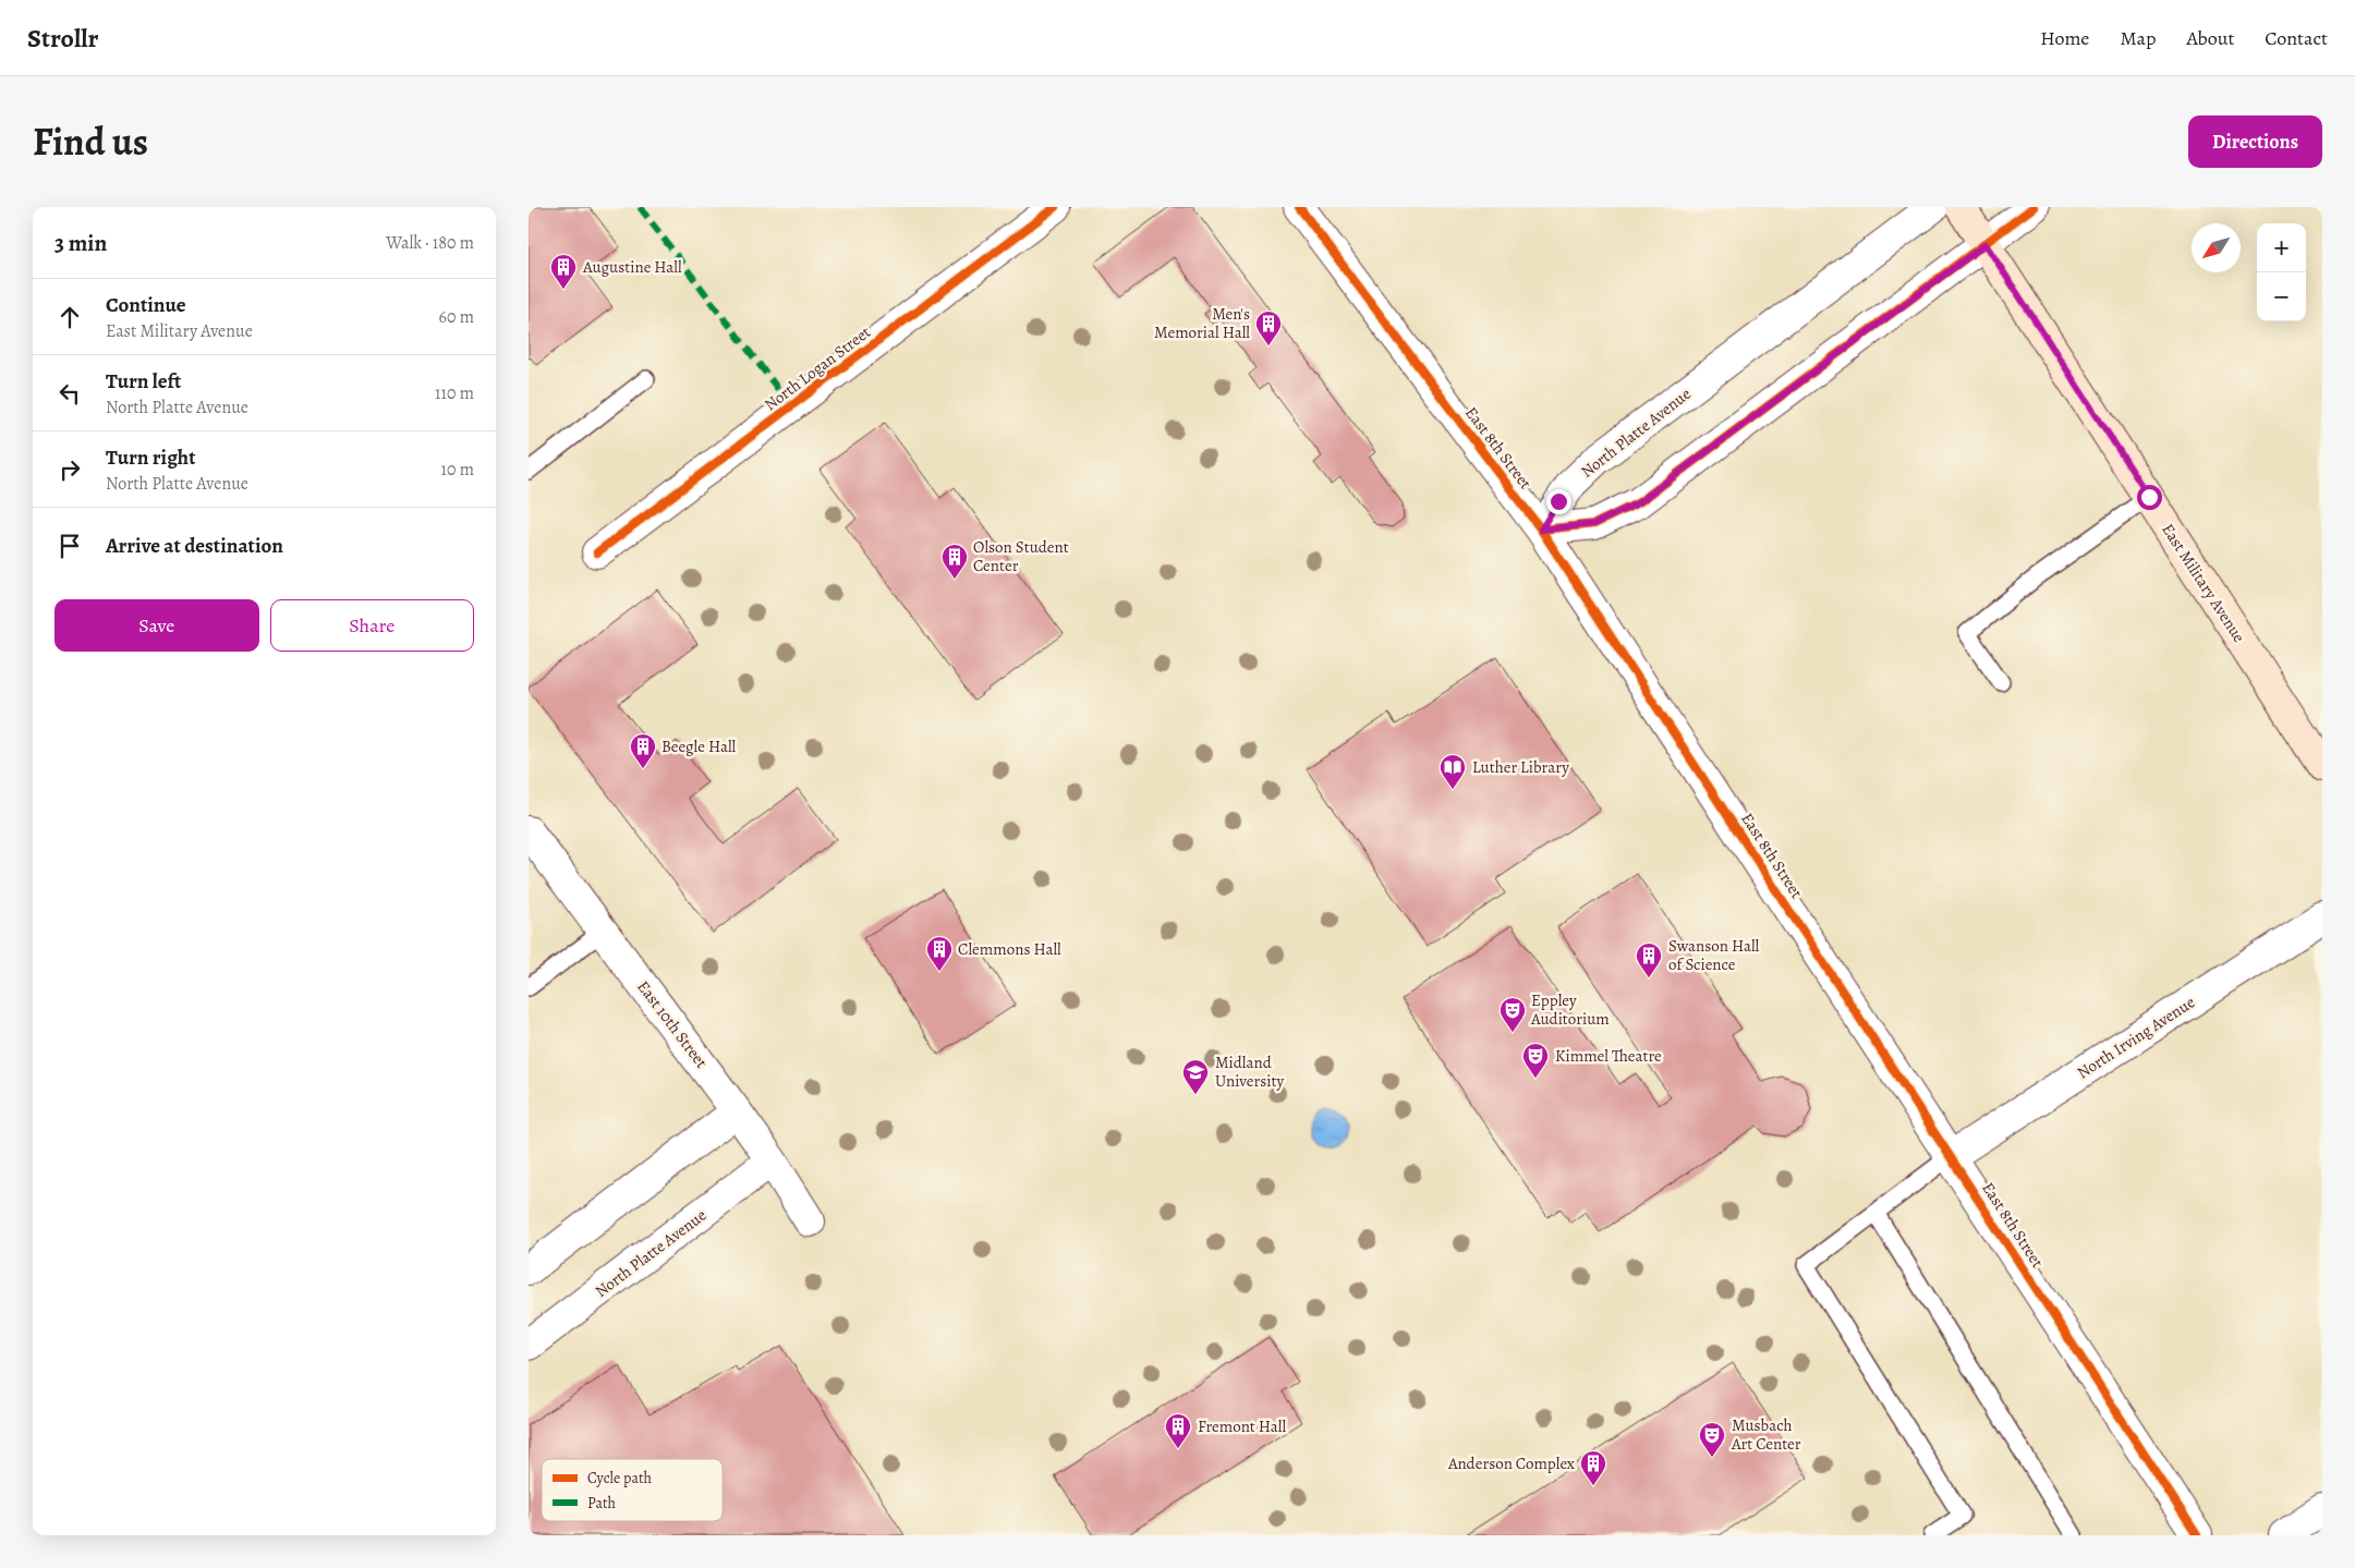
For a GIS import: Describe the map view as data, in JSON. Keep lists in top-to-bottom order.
{
  "streets": {
    "main road": ["East Military Avenue"],
    "street": [
      "North Logan Street",
      "North Platte Avenue",
      "East 8th Street",
      "East 10th Street",
      "North Irving Avenue"
    ]
  },
  "crossings": [
    ["North Platte Avenue", "East 8th Street"],
    ["North Platte Avenue", "East 10th Street"],
    ["East 8th Street", "North Irving Avenue"]
  ],
  "places": {
    "building": [
      "Augustine Hall",
      "Men's Memorial Hall",
      "Olson Student Center",
      "Beegle Hall",
      "Clemmons Hall",
      "Swanson Hall of Science",
      "Fremont Hall",
      "Anderson Complex"
    ],
    "library": ["Luther Library"],
    "theatre": ["Eppley Auditorium", "Kimmel Theatre", "Musbach Art Center"],
    "school or university": ["Midland University"]
  },
  "legend": ["Cycle path", "Path"],
  "north": "bottom left",
  "page": {
    "header": "Strollr",
    "nav": [
      "Home",
      "Map",
      "About",
      "Contact"
    ],
    "title": "Find us",
    "buttons": [
      "Directions",
      ["Save", "Share"]
    ],
    "heading": ["3 min", "Walk · 180 m"],
    "map_buttons": ["+", "−"],
    "list": [
      ["Continue", "East Military Avenue", "60 m"],
      ["Turn left", "North Platte Avenue", "110 m"],
      ["Turn right", "North Platte Avenue", "10 m"],
      "Arrive at destination"
    ]
  }
}
